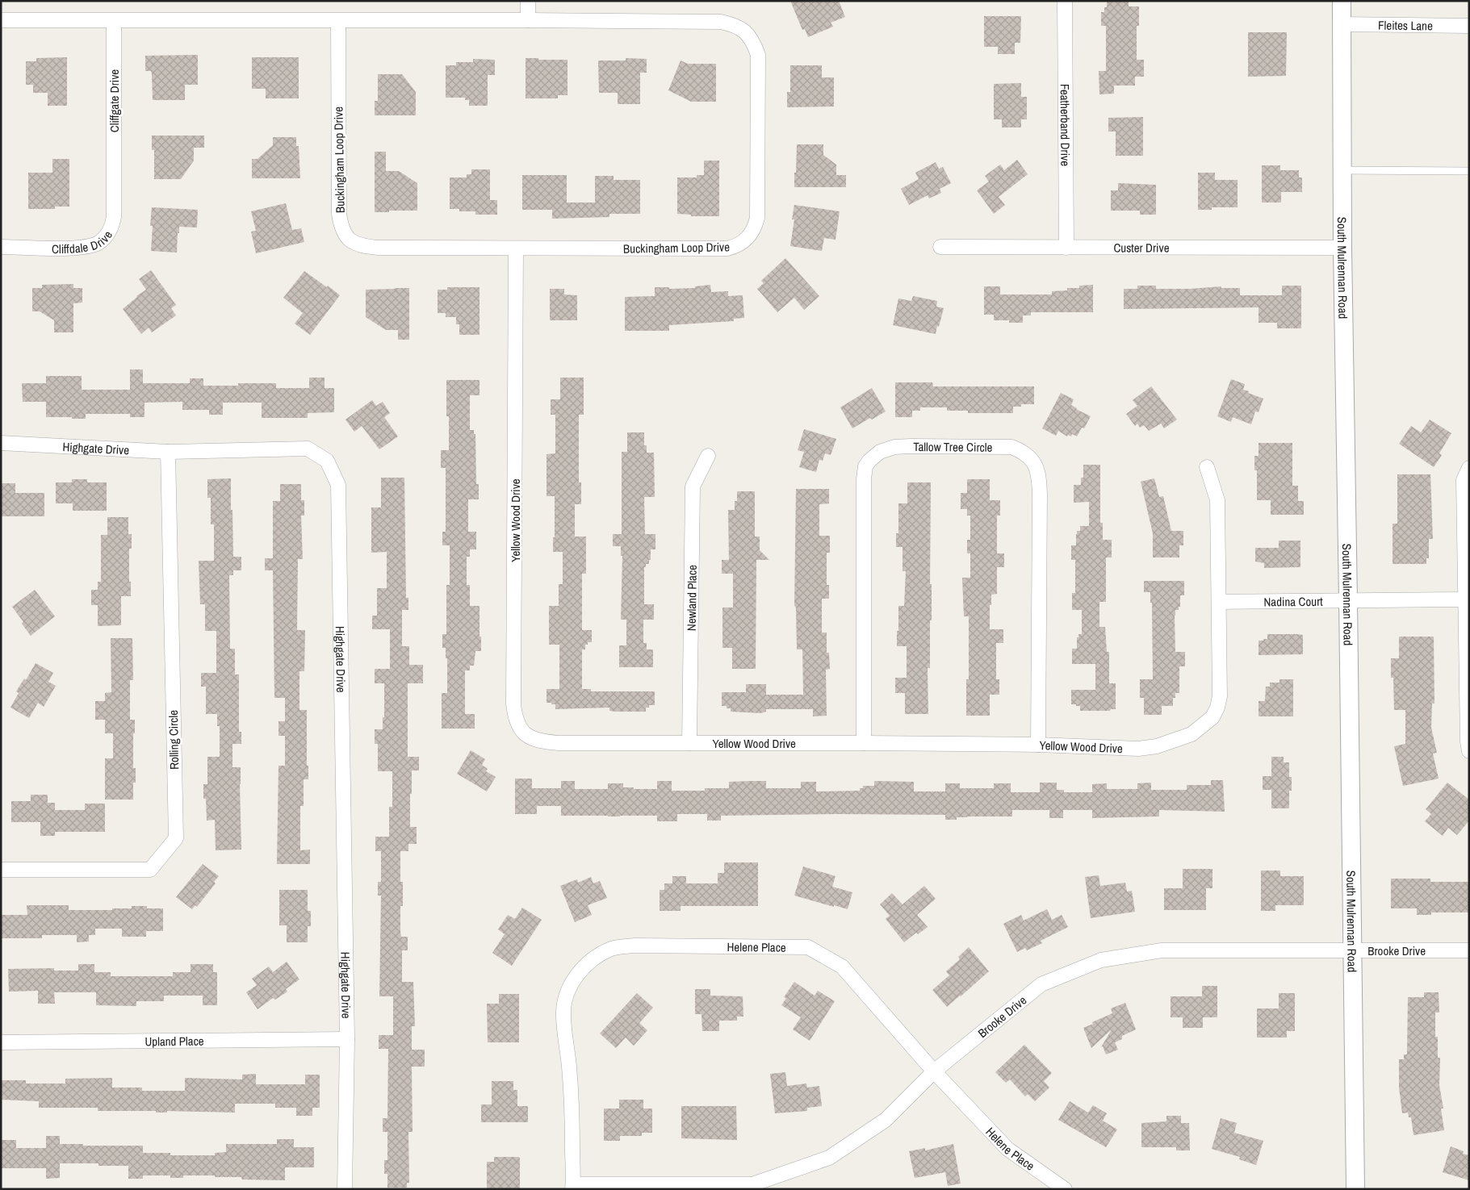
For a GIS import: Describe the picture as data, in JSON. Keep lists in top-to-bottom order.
{
  "streets": {
    "street": [
      "Fleites Lane",
      "Cliffgate Drive",
      "Featherband Drive",
      "Buckingham Loop Drive",
      "Cliffdale Drive",
      "Custer Drive",
      "South Mulrennan Road",
      "Tallow Tree Circle",
      "Highgate Drive",
      "Yellow Wood Drive",
      "Newland Place",
      "Nadina Court",
      "Rolling Circle",
      "Helene Place",
      "Brooke Drive",
      "Upland Place"
    ]
  },
  "crossings": [
    ["Fleites Lane", "South Mulrennan Road"],
    ["Cliffgate Drive", "Buckingham Loop Drive"],
    ["Cliffgate Drive", "Cliffdale Drive"],
    ["Featherband Drive", "Custer Drive"],
    ["Buckingham Loop Drive", "Yellow Wood Drive"],
    ["Custer Drive", "South Mulrennan Road"],
    ["South Mulrennan Road", "Nadina Court"],
    ["South Mulrennan Road", "Brooke Drive"],
    ["Tallow Tree Circle", "Yellow Wood Drive"],
    ["Highgate Drive", "Rolling Circle"],
    ["Highgate Drive", "Upland Place"],
    ["Yellow Wood Drive", "Newland Place"],
    ["Yellow Wood Drive", "Nadina Court"],
    ["Helene Place", "Brooke Drive"]
  ]
}
